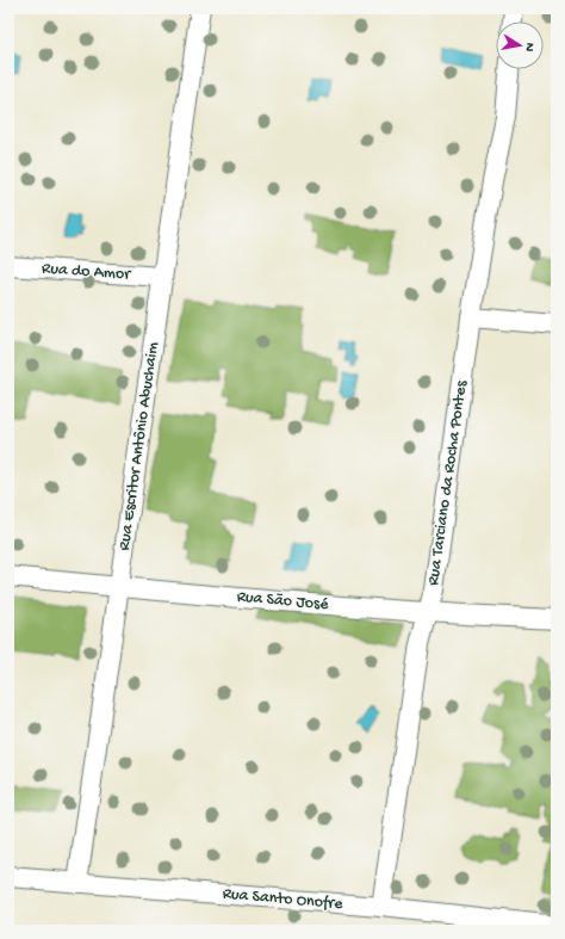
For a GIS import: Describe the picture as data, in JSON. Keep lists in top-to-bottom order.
{
  "streets": {
    "street": [
      "Rua do Amor",
      "Rua Escritor Antônio Abuchaim",
      "Rua Tarciano da Rocha Pontes",
      "Rua São José",
      "Rua Santo Onofre"
    ]
  },
  "crossings": [
    ["Rua do Amor", "Rua Escritor Antônio Abuchaim"],
    ["Rua Escritor Antônio Abuchaim", "Rua São José"],
    ["Rua Escritor Antônio Abuchaim", "Rua Santo Onofre"],
    ["Rua Tarciano da Rocha Pontes", "Rua São José"],
    ["Rua Tarciano da Rocha Pontes", "Rua Santo Onofre"]
  ],
  "north": "right"
}
